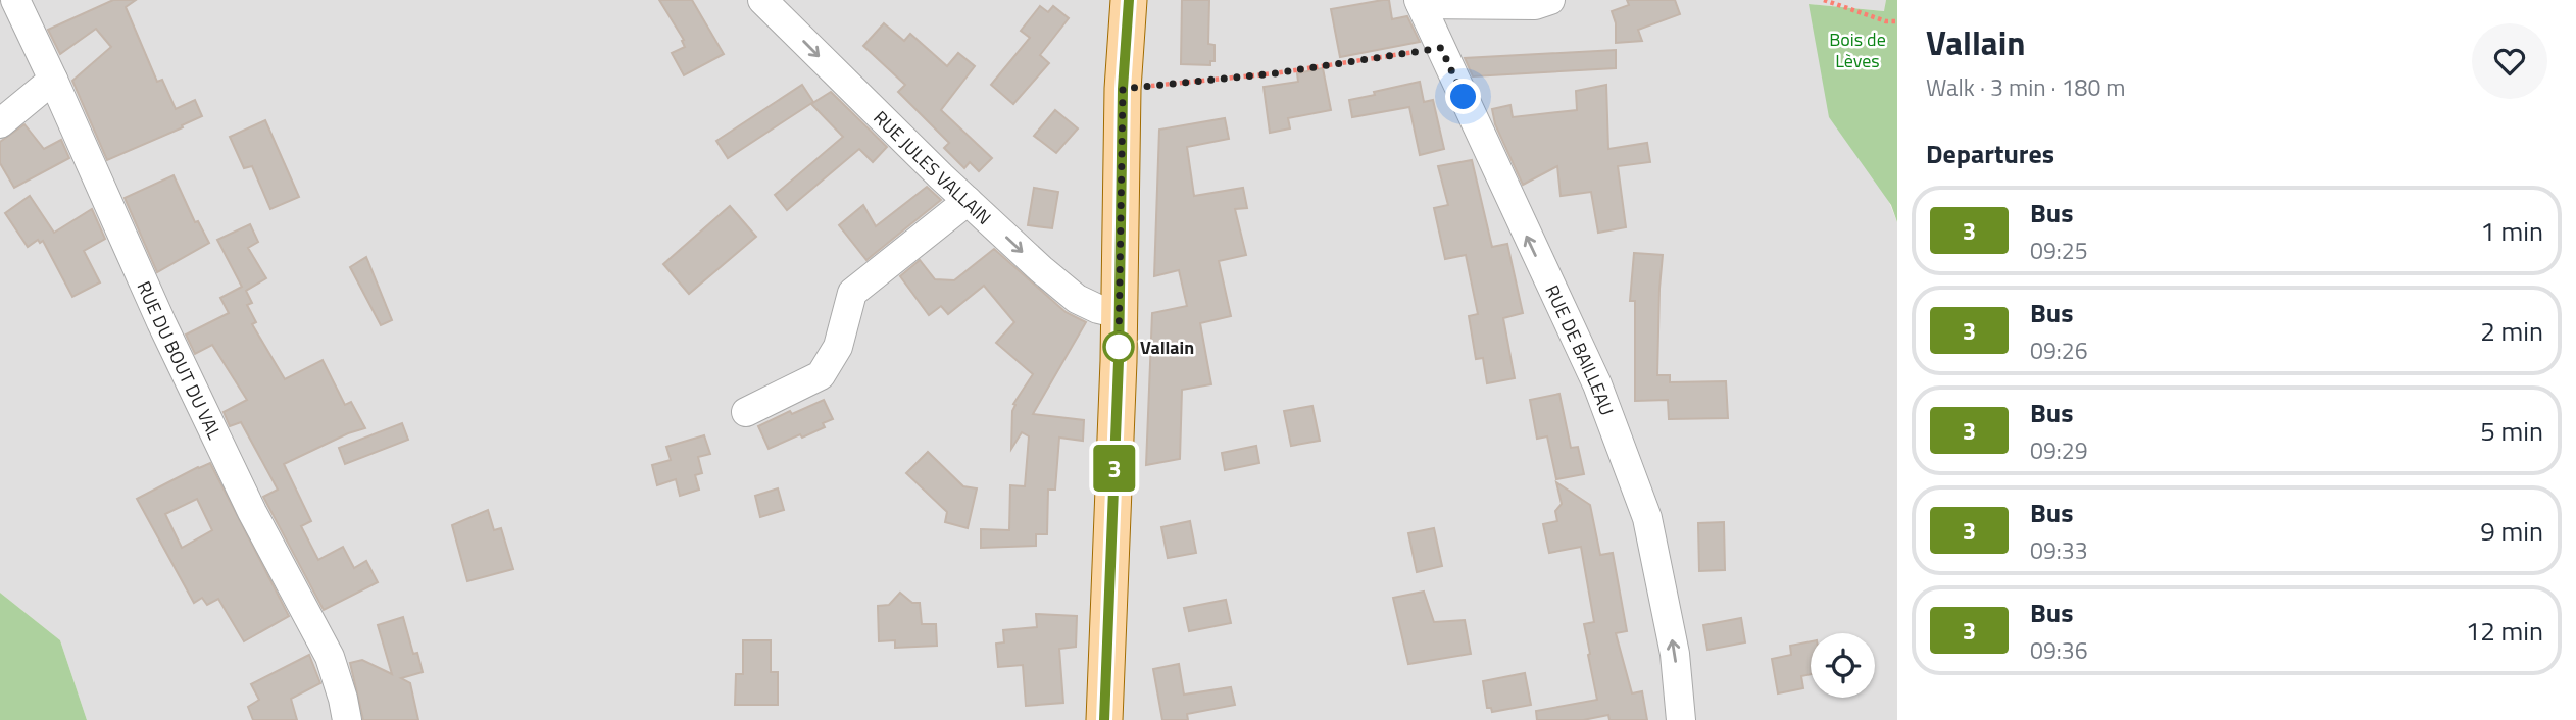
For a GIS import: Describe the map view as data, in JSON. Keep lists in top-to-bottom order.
{
  "streets": {
    "street": ["RUE JULES VALLAIN", "RUE DE BAILLEAU", "RUE DU BOUT DU VAL"]
  },
  "one_way": ["RUE JULES VALLAIN", "RUE DE BAILLEAU"],
  "parks": ["Bois de Lèves"],
  "places": ["Vallain"],
  "lines": ["bus line 3"],
  "page": {
    "on_map": "3",
    "heading": [
      ["Vallain", "Walk · 3 min · 180 m"],
      "Departures"
    ],
    "list": [
      {
        "mark": "3",
        "name": "Bus",
        "note": "09:25",
        "value": "1 min"
      },
      {
        "mark": "3",
        "name": "Bus",
        "note": "09:26",
        "value": "2 min"
      },
      {
        "mark": "3",
        "name": "Bus",
        "note": "09:29",
        "value": "5 min"
      },
      {
        "mark": "3",
        "name": "Bus",
        "note": "09:33",
        "value": "9 min"
      },
      {
        "mark": "3",
        "name": "Bus",
        "note": "09:36",
        "value": "12 min"
      }
    ]
  }
}
